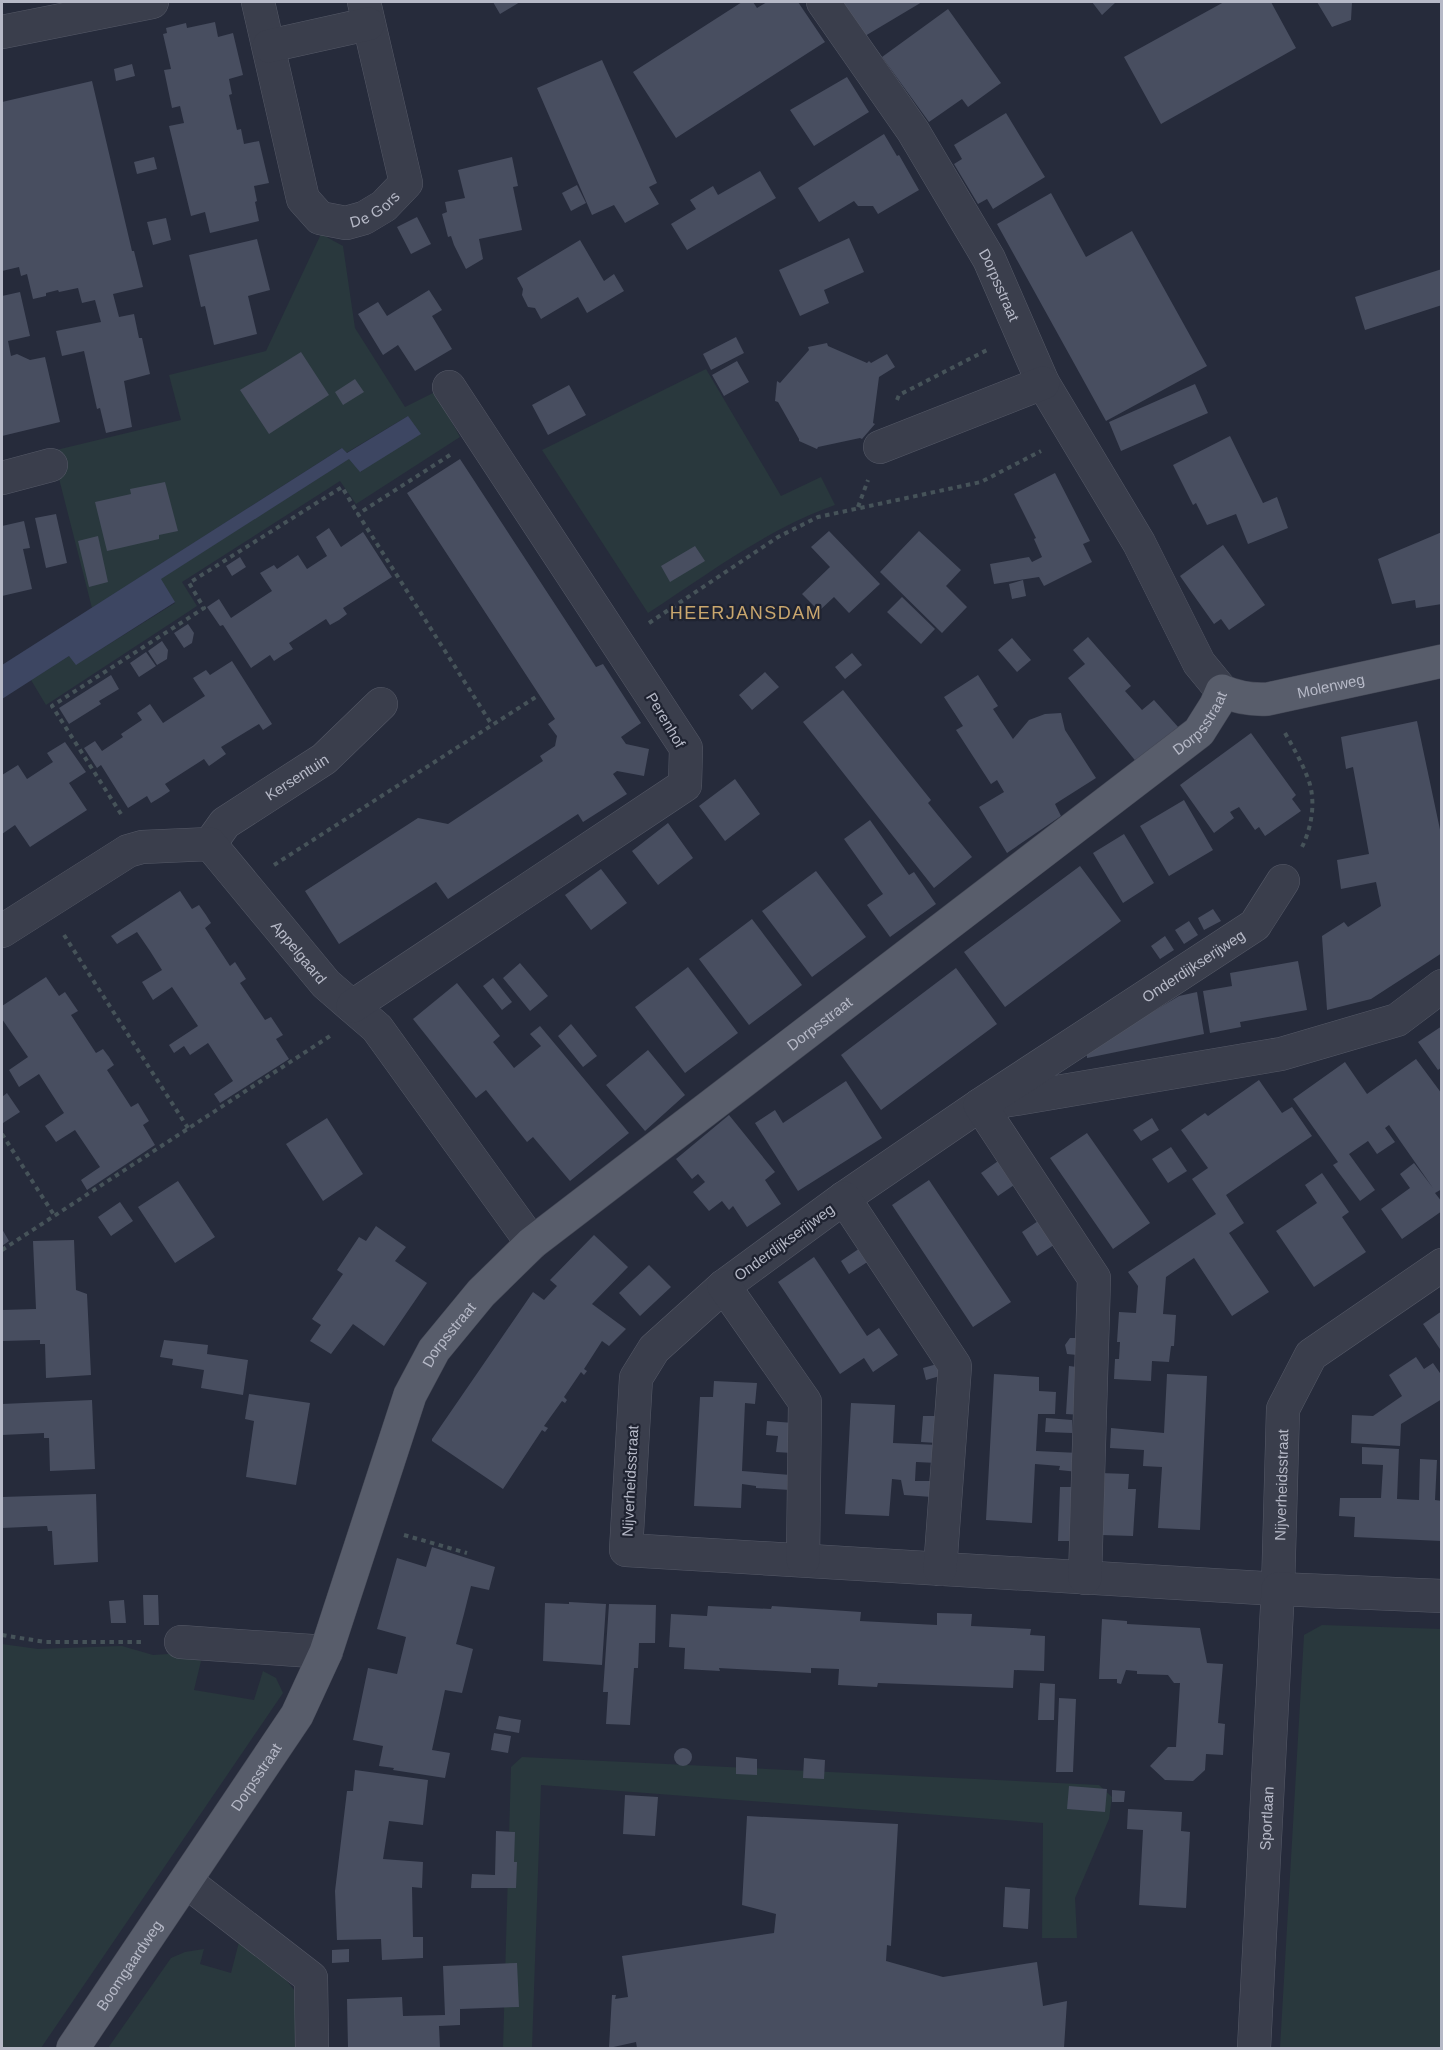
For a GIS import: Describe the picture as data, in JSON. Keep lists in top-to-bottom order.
{
  "streets": {
    "main road": ["Dorpsstraat", "Molenweg", "Boomgaardweg"],
    "street": [
      "De Gors",
      "Perenhof",
      "Kersentuin",
      "Appelgaard",
      "Onderdijkserijweg",
      "Nijverheidsstraat",
      "Sportlaan"
    ]
  },
  "crossings": [
    ["Dorpsstraat", "Molenweg"],
    ["Dorpsstraat", "Appelgaard"],
    ["Dorpsstraat", "Boomgaardweg"],
    ["Perenhof", "Appelgaard"],
    ["Kersentuin", "Appelgaard"],
    ["Onderdijkserijweg", "Nijverheidsstraat"],
    ["Nijverheidsstraat", "Sportlaan"]
  ],
  "districts": ["HEERJANSDAM"]
}
